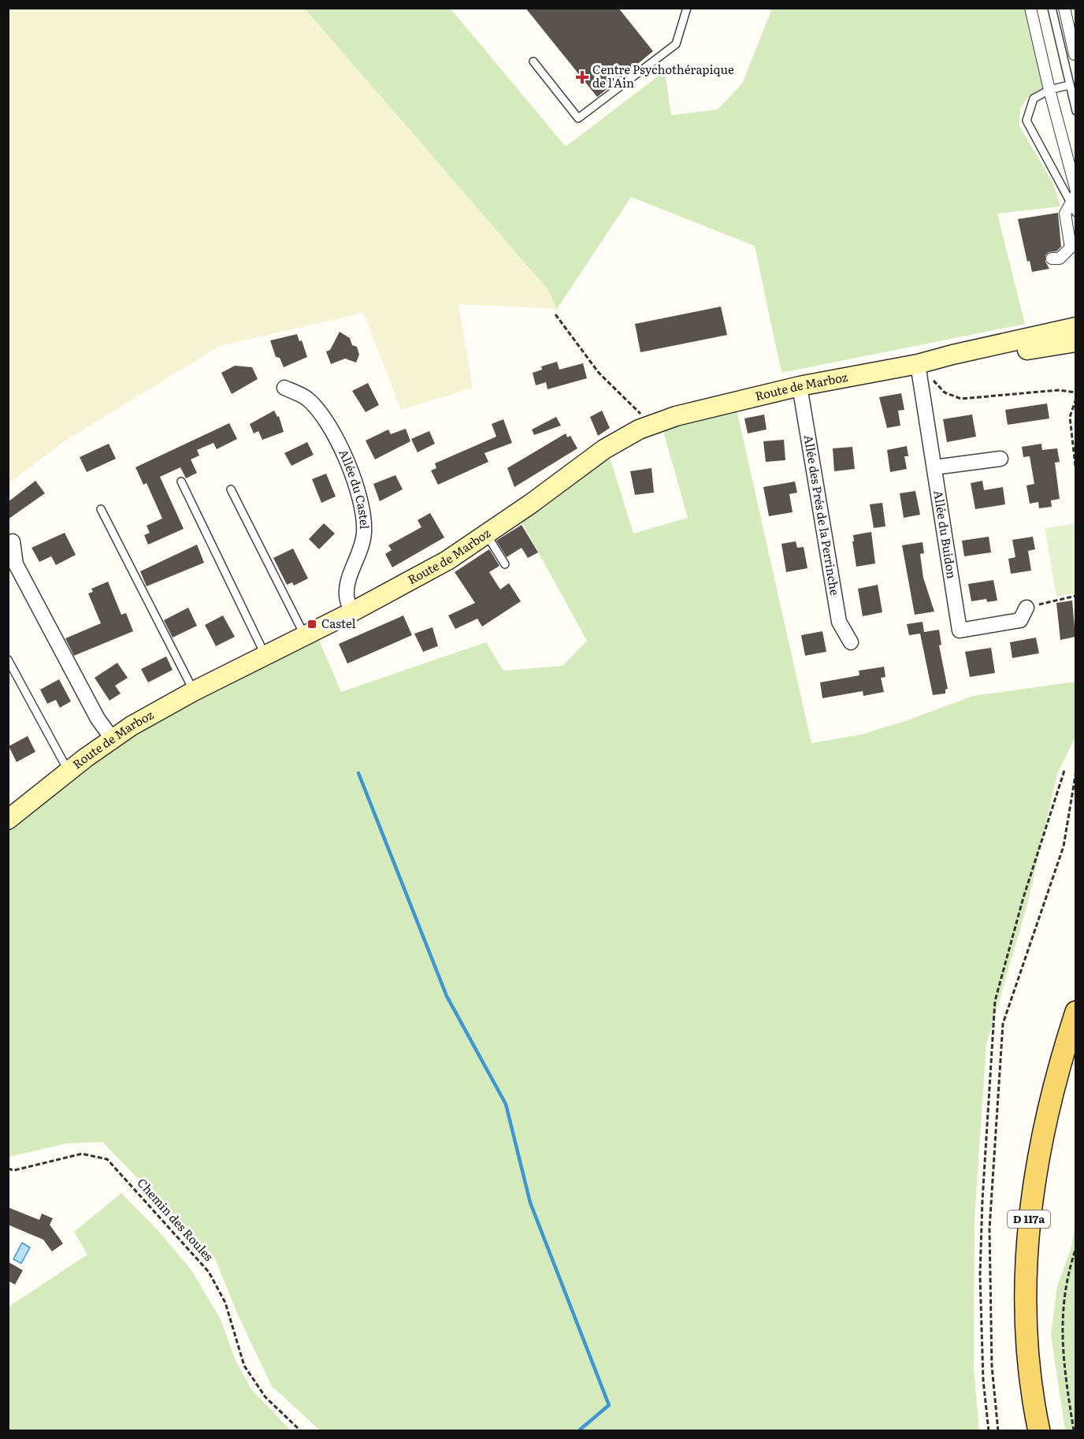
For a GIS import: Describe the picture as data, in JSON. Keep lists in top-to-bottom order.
{
  "streets": {
    "main road": ["Route de Marboz", "D 117a"],
    "street": ["Allée du Castel", "Allée des Prés de la Perrinche", "Allée du Buidon"],
    "path": ["Chemin des Roules"]
  },
  "crossings": [
    ["Route de Marboz", "Allée du Castel"],
    ["Route de Marboz", "Allée des Prés de la Perrinche"],
    ["Route de Marboz", "Allée du Buidon"]
  ],
  "places": {
    "health": ["Centre Psychothérapique de l'Ain"],
    "transit": ["Castel"]
  }
}
